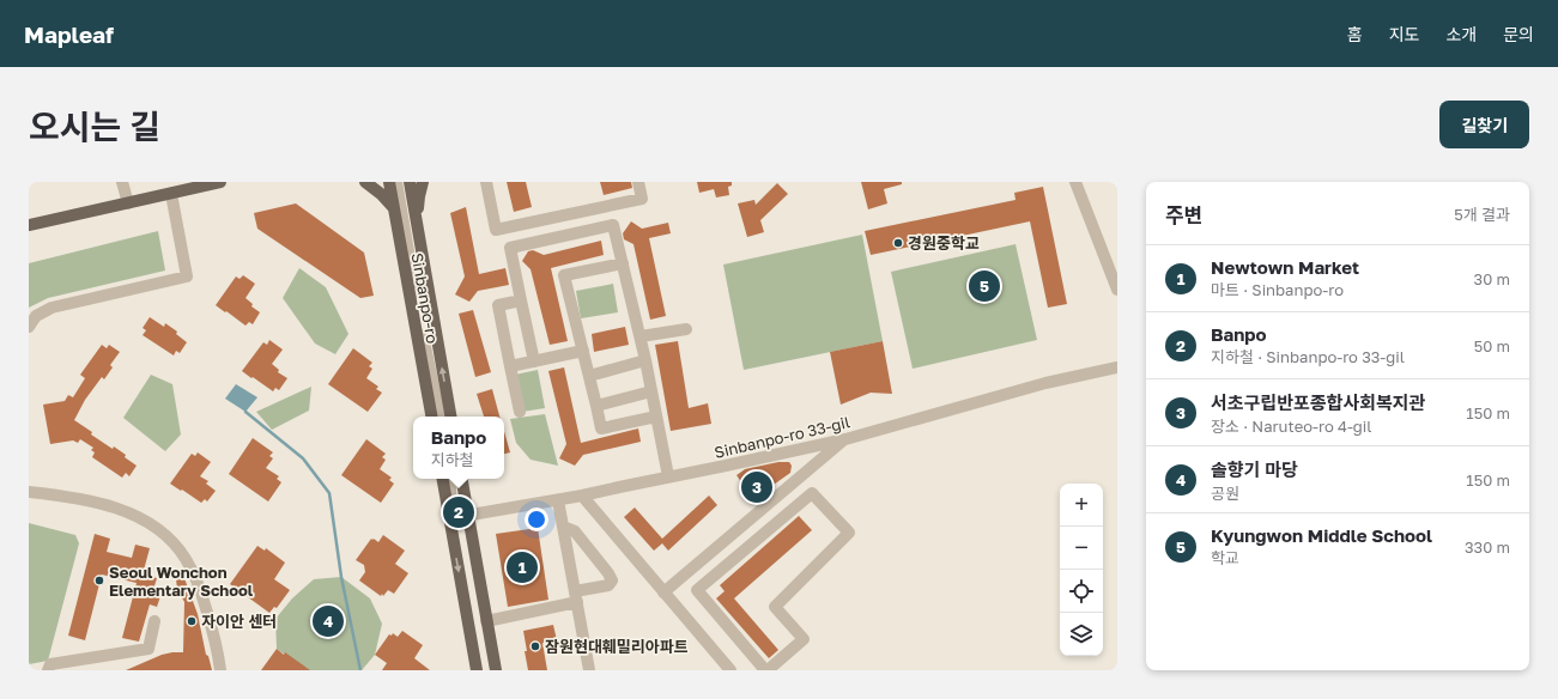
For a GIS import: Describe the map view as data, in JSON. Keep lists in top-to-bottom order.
{
  "streets": {
    "main road": ["Sinbanpo-ro"],
    "street": ["Sinbanpo-ro 33-gil"]
  },
  "places": [
    "경원중학교",
    "Seoul Wonchon Elementary School",
    "자이안 센터",
    "잠원현대훼밀리아파트"
  ],
  "page": {
    "header": "Mapleaf",
    "nav": [
      "홈",
      "지도",
      "소개",
      "문의"
    ],
    "title": "오시는 길",
    "buttons": "길찾기",
    "heading": ["주변", "5개 결과"],
    "list": [
      {
        "mark": "1",
        "name": "Newtown Market",
        "note": "마트 · Sinbanpo-ro",
        "value": "30 m"
      },
      {
        "mark": "2",
        "name": "Banpo",
        "note": "지하철 · Sinbanpo-ro 33-gil",
        "value": "50 m"
      },
      {
        "mark": "3",
        "name": "서초구립반포종합사회복지관",
        "note": "장소 · Naruteo-ro 4-gil",
        "value": "150 m"
      },
      {
        "mark": "4",
        "name": "솔향기 마당",
        "note": "공원",
        "value": "150 m"
      },
      {
        "mark": "5",
        "name": "Kyungwon Middle School",
        "note": "학교",
        "value": "330 m"
      }
    ],
    "pins": [
      "5",
      "3",
      "2",
      "1",
      "4"
    ],
    "popup": ["Banpo", "지하철"],
    "map_buttons": ["+", "−"]
  }
}
